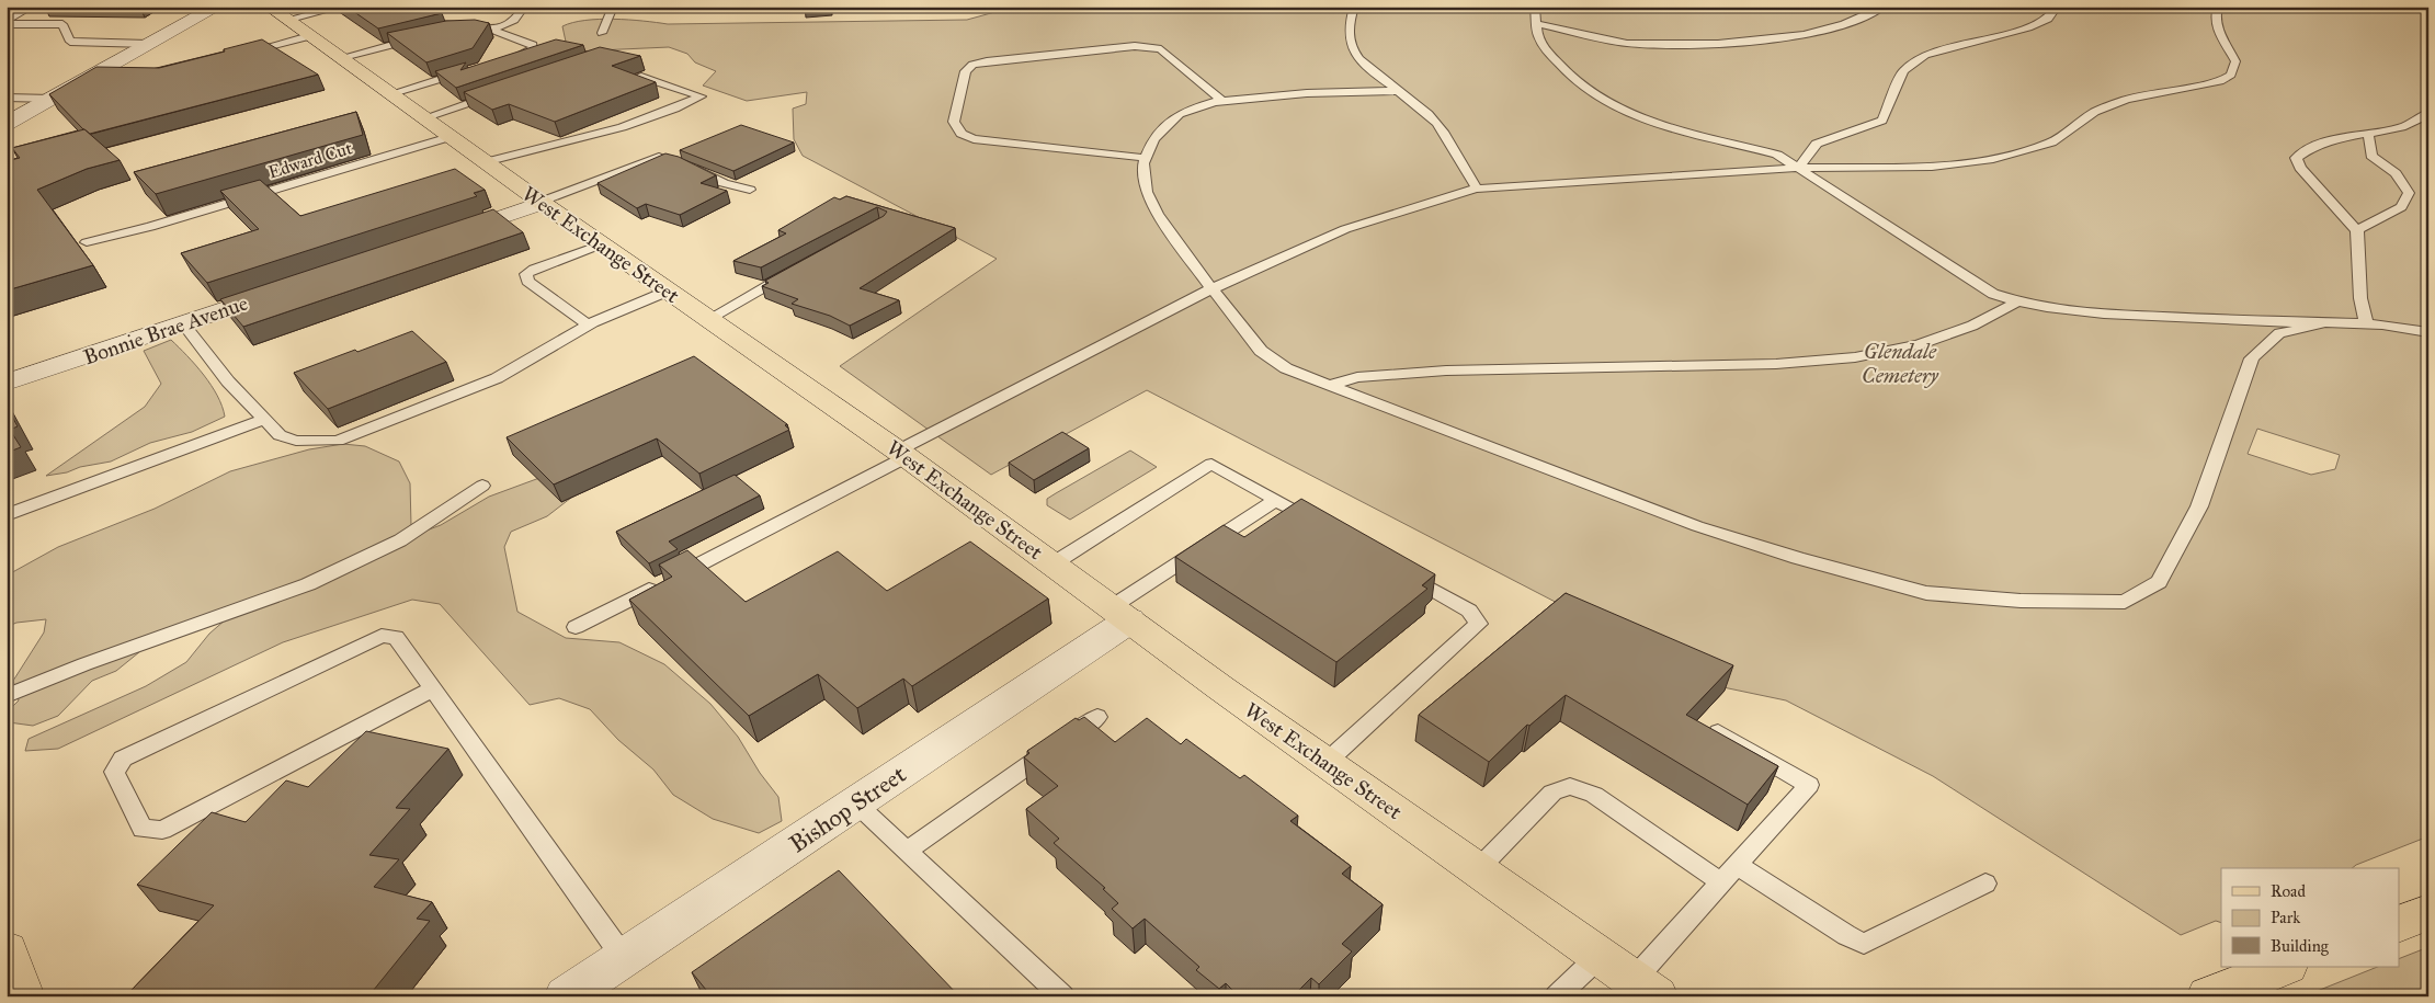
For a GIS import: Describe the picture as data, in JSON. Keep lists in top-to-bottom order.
{
  "streets": {
    "main road": ["West Exchange Street"],
    "street": ["Bonnie Brae Avenue", "Bishop Street"],
    "lane": ["Edward Cut"]
  },
  "crossings": [
    ["Edward Cut", "West Exchange Street"],
    ["West Exchange Street", "Bishop Street"]
  ],
  "parks": ["Glendale Cemetery"],
  "legend": ["Road", "Park", "Building"]
}
